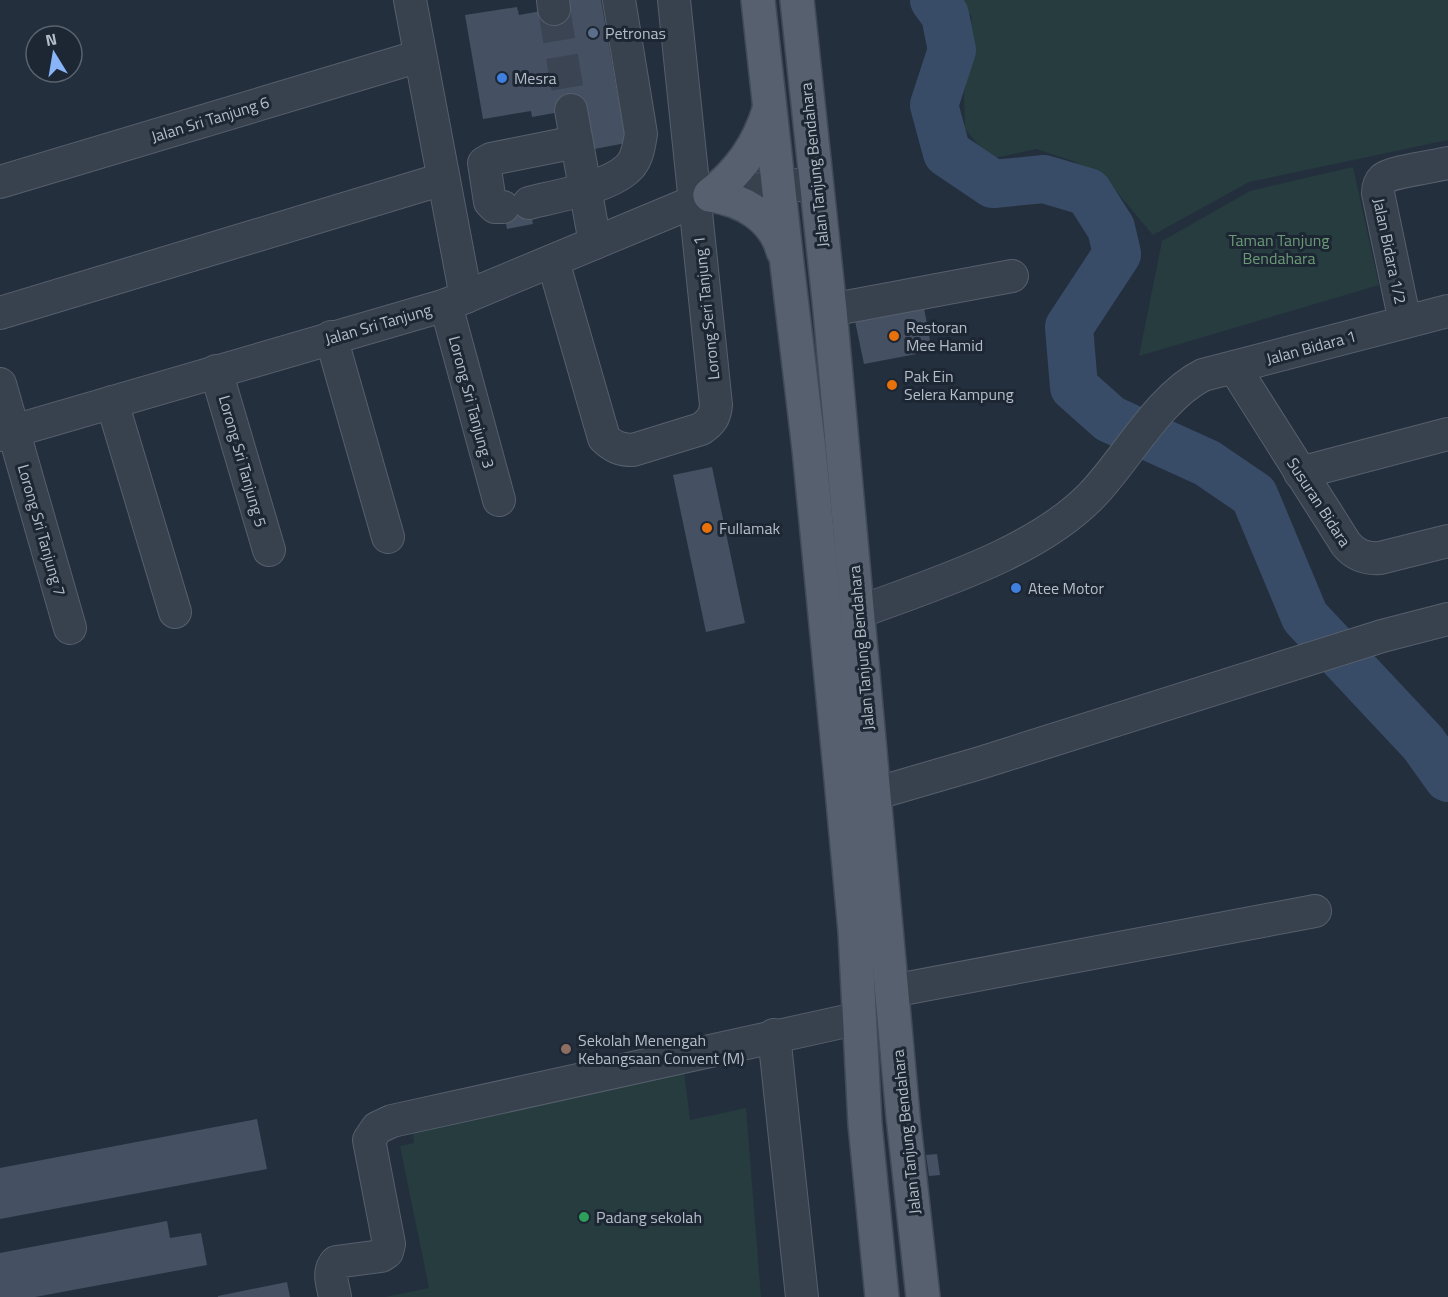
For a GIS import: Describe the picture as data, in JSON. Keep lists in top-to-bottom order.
{
  "streets": {
    "main road": ["Jalan Tanjung Bendahara"],
    "street": [
      "Jalan Sri Tanjung 6",
      "Jalan Bidara 1/2",
      "Lorong Seri Tanjung 1",
      "Jalan Sri Tanjung",
      "Jalan Bidara 1",
      "Lorong Sri Tanjung 3",
      "Lorong Sri Tanjung 5",
      "Susuran Bidara",
      "Lorong Sri Tanjung 7"
    ]
  },
  "crossings": [
    ["Jalan Tanjung Bendahara", "Jalan Sri Tanjung"],
    ["Jalan Tanjung Bendahara", "Jalan Bidara 1"],
    ["Jalan Bidara 1/2", "Jalan Bidara 1"],
    ["Lorong Seri Tanjung 1", "Jalan Sri Tanjung"],
    ["Jalan Sri Tanjung", "Lorong Sri Tanjung 3"],
    ["Jalan Sri Tanjung", "Lorong Sri Tanjung 5"],
    ["Jalan Sri Tanjung", "Lorong Sri Tanjung 7"],
    ["Jalan Bidara 1", "Susuran Bidara"]
  ],
  "parks": ["Taman Tanjung Bendahara"],
  "places": [
    "Petronas",
    "Mesra",
    "Restoran Mee Hamid",
    "Pak Ein Selera Kampung",
    "Fullamak",
    "Atee Motor",
    "Sekolah Menengah Kebangsaan Convent (M)",
    "Padang sekolah"
  ],
  "north": "top"
}
